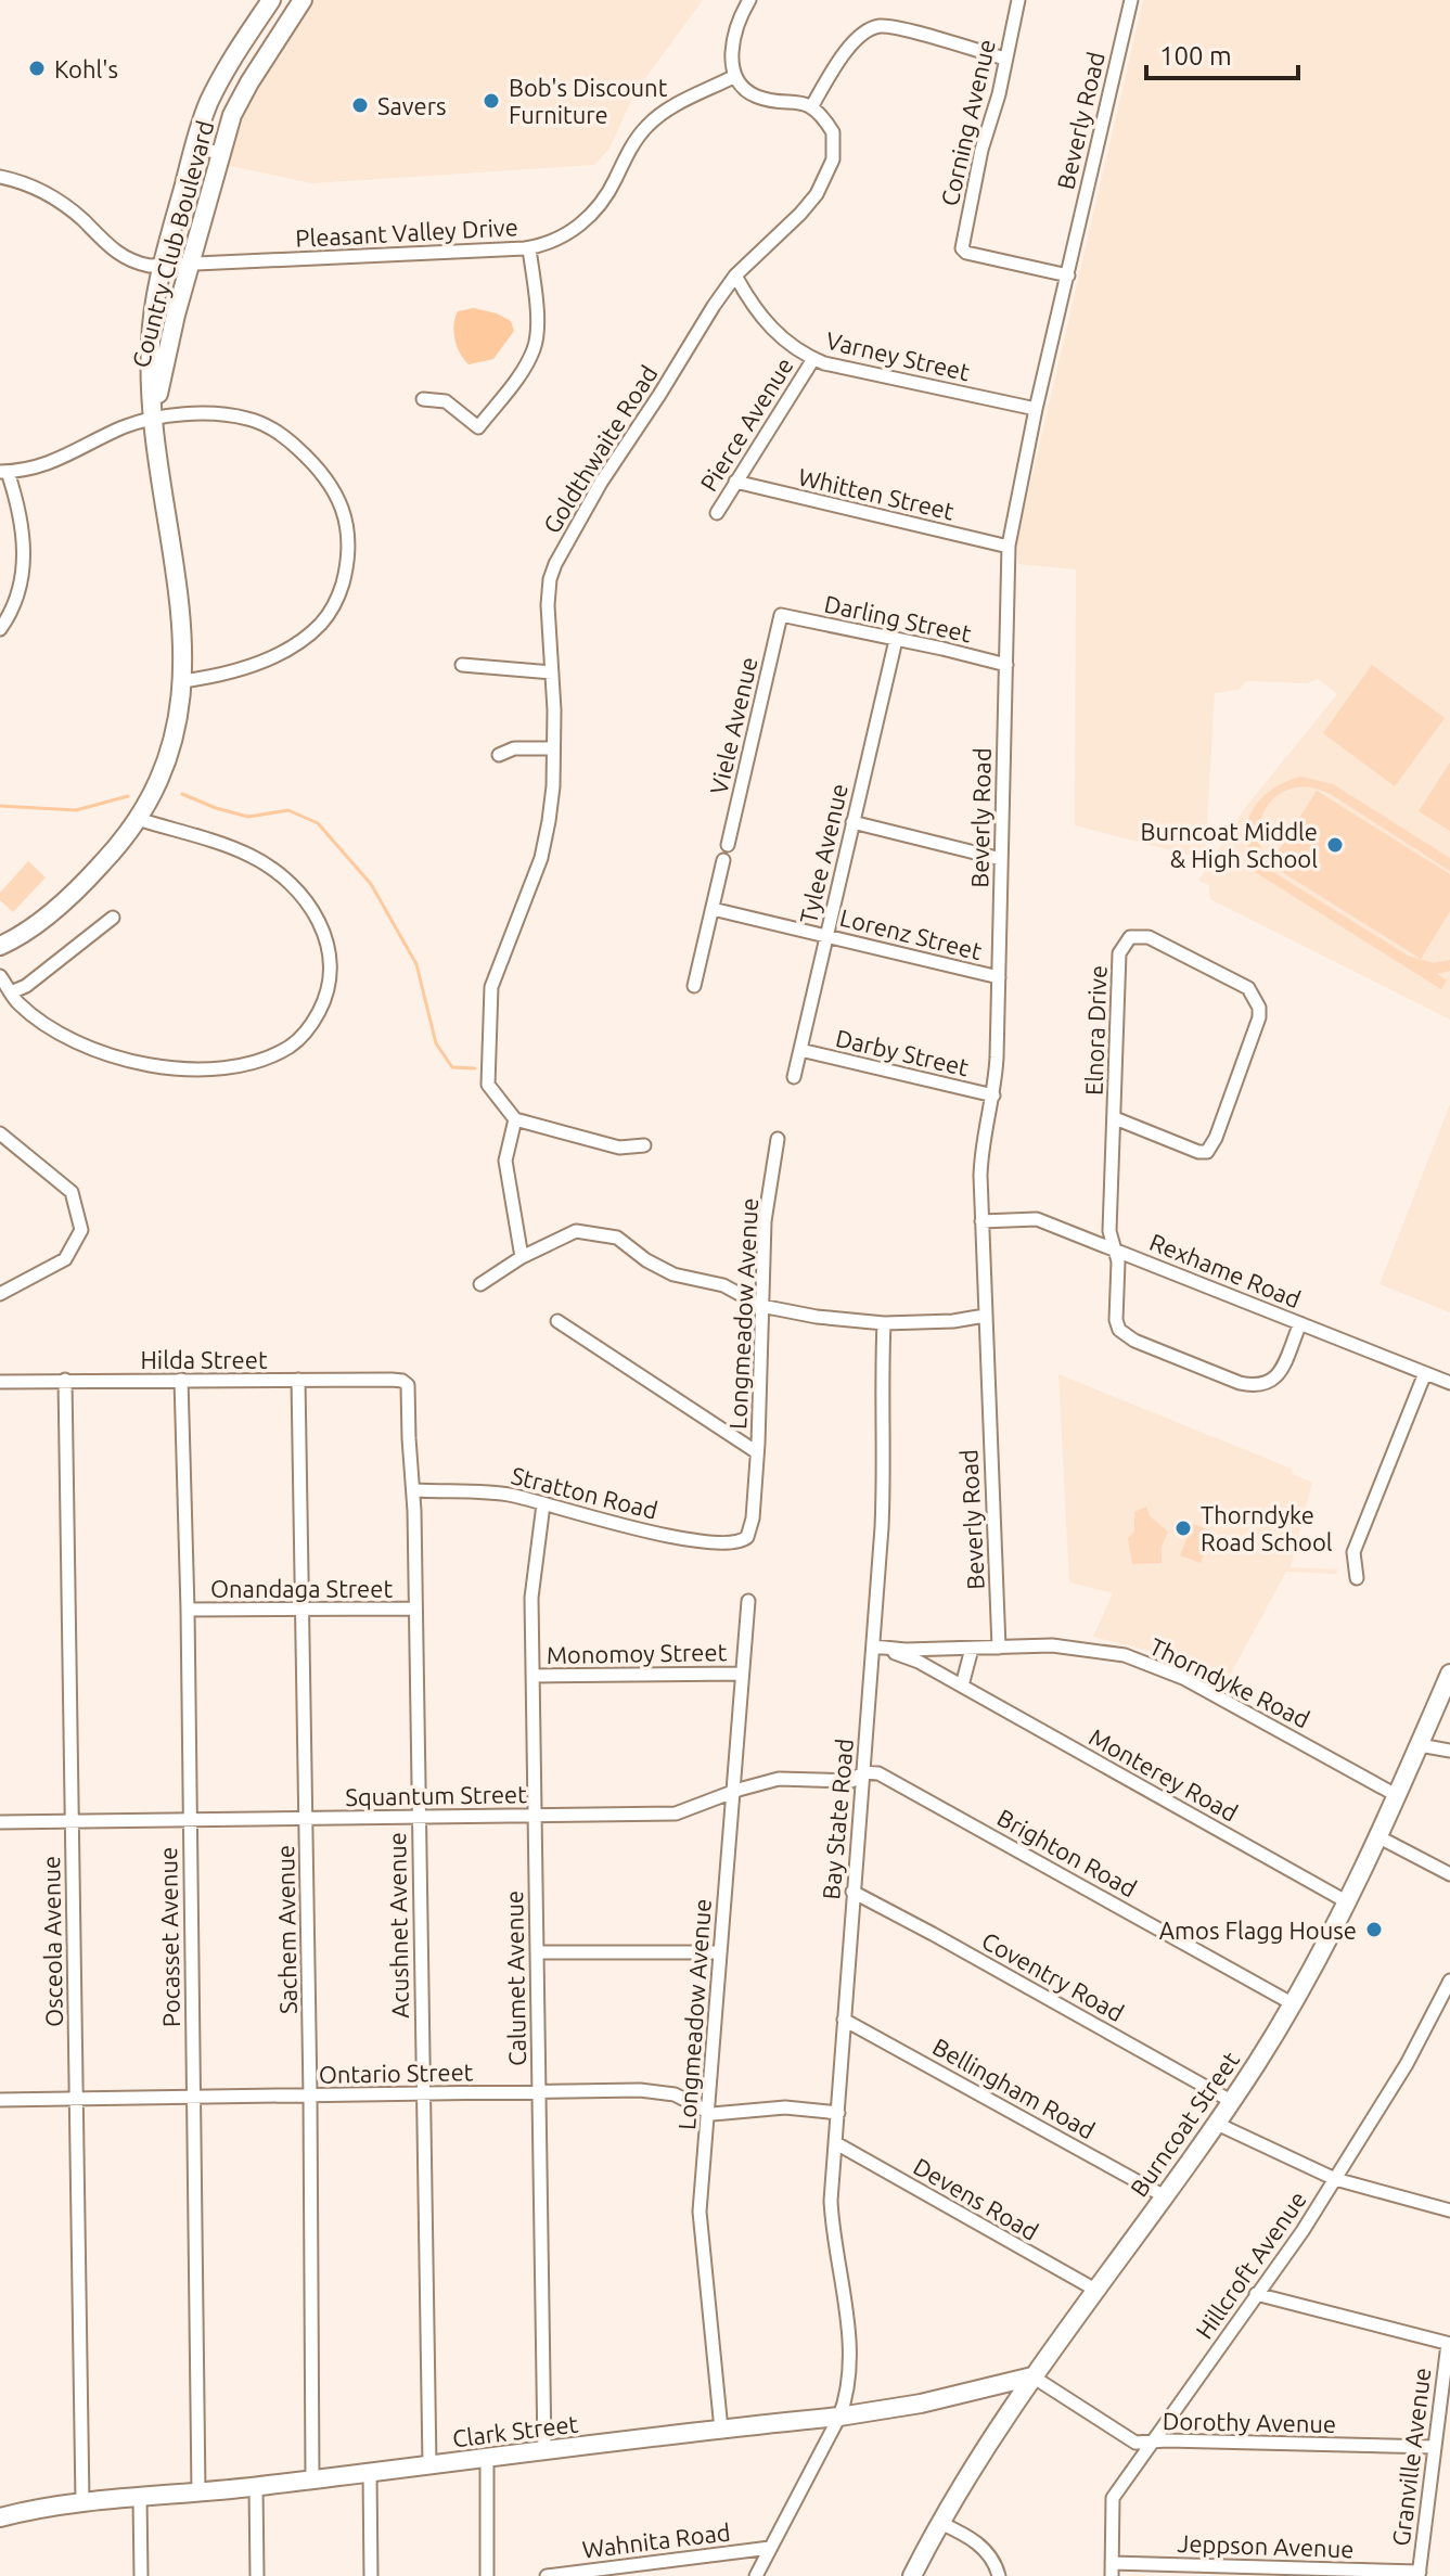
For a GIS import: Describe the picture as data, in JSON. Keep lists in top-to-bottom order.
{
  "streets": {
    "street": [
      "Beverly Road",
      "Corning Avenue",
      "Pleasant Valley Drive",
      "Country Club Boulevard",
      "Varney Street",
      "Pierce Avenue",
      "Goldthwaite Road",
      "Whitten Street",
      "Darling Street",
      "Viele Avenue",
      "Tylee Avenue",
      "Lorenz Street",
      "Elnora Drive",
      "Darby Street",
      "Rexhame Road",
      "Longmeadow Avenue",
      "Hilda Street",
      "Stratton Road",
      "Onandaga Street",
      "Monomoy Street",
      "Thorndyke Road",
      "Monterey Road",
      "Squantum Street",
      "Bay State Road",
      "Brighton Road",
      "Acushnet Avenue",
      "Sachem Avenue",
      "Pocasset Avenue",
      "Osceola Avenue",
      "Coventry Road",
      "Calumet Avenue",
      "Ontario Street",
      "Bellingham Road",
      "Burncoat Street",
      "Devens Road",
      "Hillcroft Avenue",
      "Dorothy Avenue",
      "Clark Street",
      "Granville Avenue",
      "Wahnita Road",
      "Jeppson Avenue"
    ]
  },
  "crossings": [
    ["Beverly Road", "Corning Avenue"],
    ["Beverly Road", "Varney Street"],
    ["Beverly Road", "Whitten Street"],
    ["Beverly Road", "Darling Street"],
    ["Beverly Road", "Lorenz Street"],
    ["Beverly Road", "Darby Street"],
    ["Beverly Road", "Rexhame Road"],
    ["Beverly Road", "Thorndyke Road"],
    ["Pleasant Valley Drive", "Country Club Boulevard"],
    ["Varney Street", "Pierce Avenue"],
    ["Varney Street", "Goldthwaite Road"],
    ["Pierce Avenue", "Whitten Street"],
    ["Darling Street", "Viele Avenue"],
    ["Darling Street", "Tylee Avenue"],
    ["Tylee Avenue", "Lorenz Street"],
    ["Tylee Avenue", "Darby Street"],
    ["Elnora Drive", "Rexhame Road"],
    ["Longmeadow Avenue", "Stratton Road"],
    ["Longmeadow Avenue", "Monomoy Street"],
    ["Longmeadow Avenue", "Squantum Street"],
    ["Longmeadow Avenue", "Ontario Street"],
    ["Longmeadow Avenue", "Clark Street"],
    ["Hilda Street", "Acushnet Avenue"],
    ["Hilda Street", "Sachem Avenue"],
    ["Hilda Street", "Pocasset Avenue"],
    ["Hilda Street", "Osceola Avenue"],
    ["Stratton Road", "Acushnet Avenue"],
    ["Stratton Road", "Calumet Avenue"],
    ["Onandaga Street", "Acushnet Avenue"],
    ["Onandaga Street", "Sachem Avenue"],
    ["Onandaga Street", "Pocasset Avenue"],
    ["Monomoy Street", "Calumet Avenue"],
    ["Thorndyke Road", "Monterey Road"],
    ["Thorndyke Road", "Bay State Road"],
    ["Thorndyke Road", "Burncoat Street"],
    ["Monterey Road", "Bay State Road"],
    ["Monterey Road", "Burncoat Street"],
    ["Squantum Street", "Bay State Road"],
    ["Squantum Street", "Brighton Road"],
    ["Squantum Street", "Acushnet Avenue"],
    ["Squantum Street", "Sachem Avenue"],
    ["Squantum Street", "Pocasset Avenue"],
    ["Squantum Street", "Osceola Avenue"],
    ["Squantum Street", "Calumet Avenue"],
    ["Bay State Road", "Brighton Road"],
    ["Bay State Road", "Coventry Road"],
    ["Bay State Road", "Ontario Street"],
    ["Bay State Road", "Bellingham Road"],
    ["Bay State Road", "Devens Road"],
    ["Bay State Road", "Clark Street"],
    ["Bay State Road", "Wahnita Road"],
    ["Brighton Road", "Burncoat Street"],
    ["Acushnet Avenue", "Ontario Street"],
    ["Acushnet Avenue", "Clark Street"],
    ["Sachem Avenue", "Ontario Street"],
    ["Sachem Avenue", "Clark Street"],
    ["Pocasset Avenue", "Ontario Street"],
    ["Pocasset Avenue", "Clark Street"],
    ["Osceola Avenue", "Ontario Street"],
    ["Osceola Avenue", "Clark Street"],
    ["Coventry Road", "Burncoat Street"],
    ["Calumet Avenue", "Ontario Street"],
    ["Calumet Avenue", "Clark Street"],
    ["Bellingham Road", "Burncoat Street"],
    ["Burncoat Street", "Devens Road"],
    ["Burncoat Street", "Dorothy Avenue"],
    ["Burncoat Street", "Clark Street"],
    ["Hillcroft Avenue", "Dorothy Avenue"],
    ["Hillcroft Avenue", "Jeppson Avenue"],
    ["Dorothy Avenue", "Clark Street"],
    ["Dorothy Avenue", "Granville Avenue"],
    ["Granville Avenue", "Jeppson Avenue"]
  ],
  "places": [
    "Kohl's",
    "Bob's Discount Furniture",
    "Savers",
    "Burncoat Middle & High School",
    "Thorndyke Road School",
    "Amos Flagg House"
  ],
  "scale_bar": "100 m"
}
